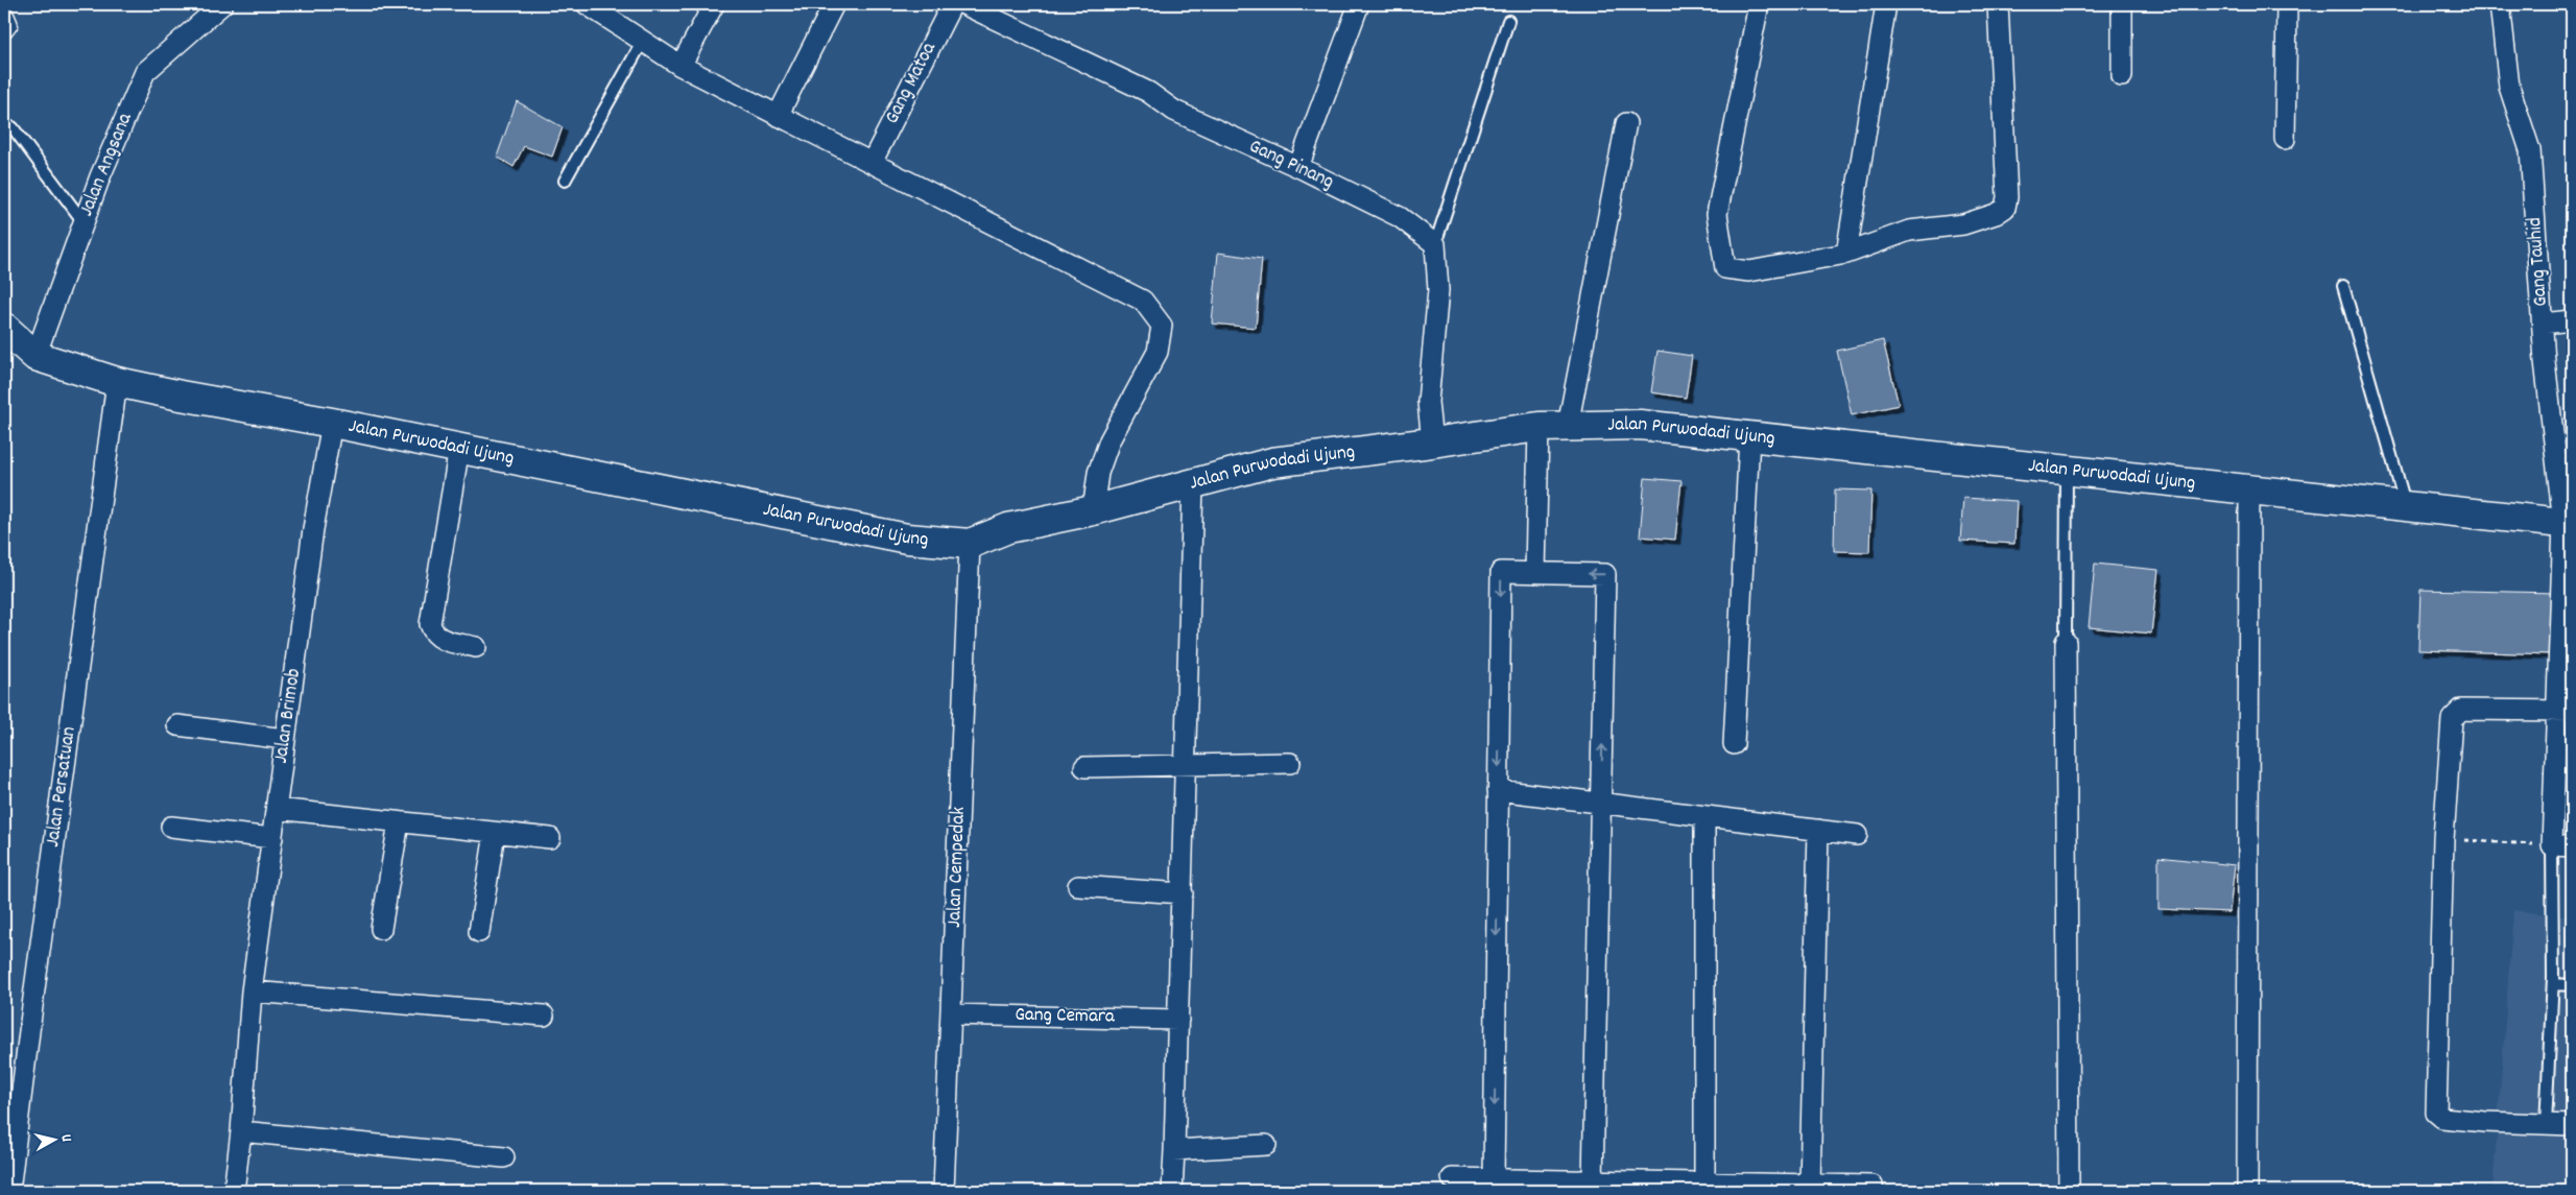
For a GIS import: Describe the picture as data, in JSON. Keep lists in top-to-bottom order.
{
  "streets": {
    "street": [
      "Gang Matoa",
      "Jalan Angsana",
      "Gang Pinang",
      "Gang Tauhid",
      "Jalan Purwodadi Ujung",
      "Jalan Brimob",
      "Jalan Persatuan",
      "Jalan Cempedak",
      "Gang Cemara"
    ]
  },
  "crossings": [
    ["Jalan Angsana", "Jalan Purwodadi Ujung"],
    ["Gang Tauhid", "Jalan Purwodadi Ujung"],
    ["Jalan Purwodadi Ujung", "Jalan Brimob"],
    ["Jalan Purwodadi Ujung", "Jalan Persatuan"],
    ["Jalan Purwodadi Ujung", "Jalan Cempedak"],
    ["Jalan Cempedak", "Gang Cemara"]
  ],
  "north": "right"
}
